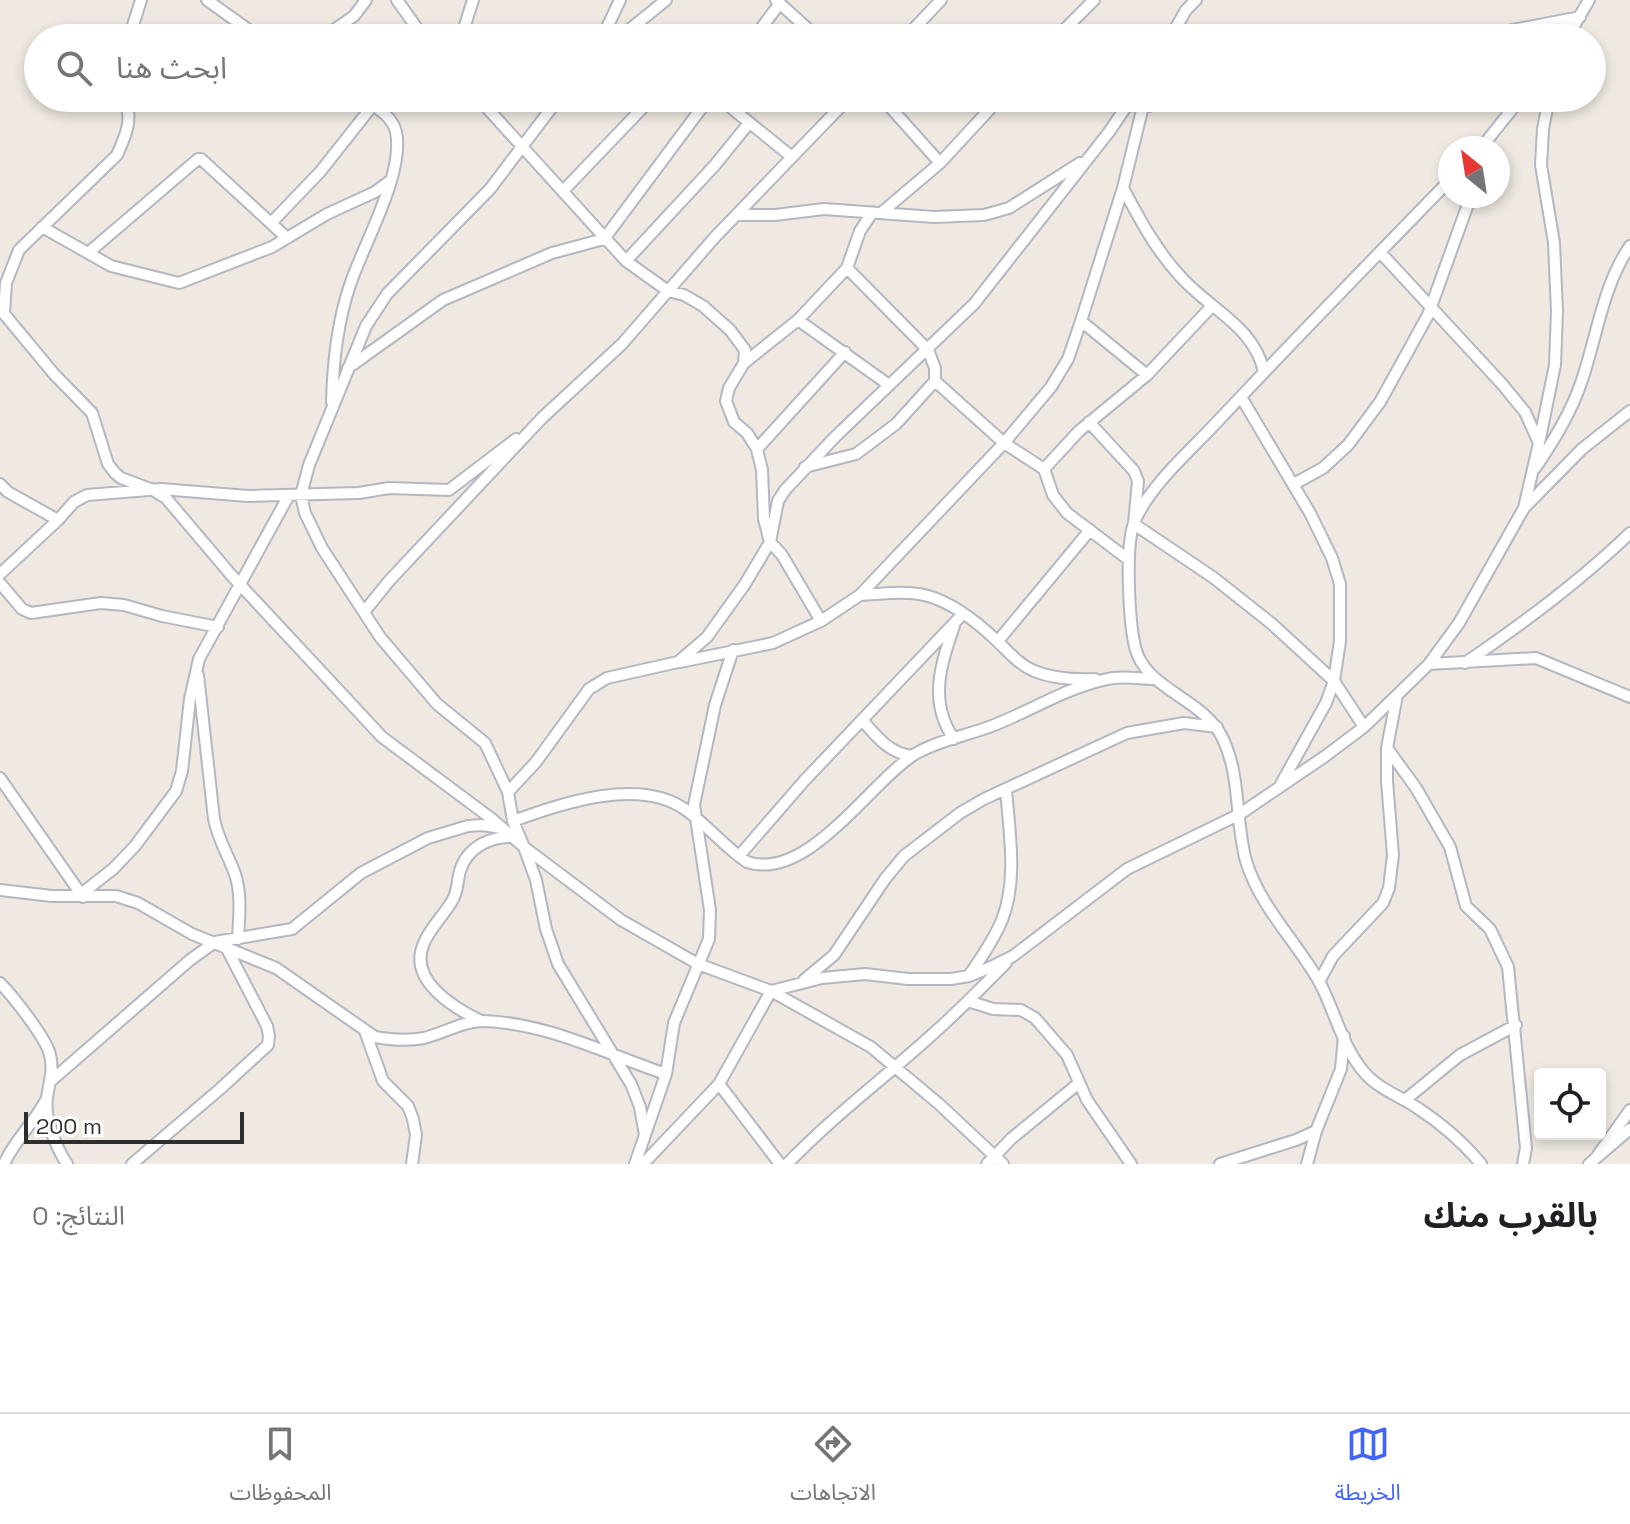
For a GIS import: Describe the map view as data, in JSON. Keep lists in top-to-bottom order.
{
  "scale_bar": "200 m",
  "north": "top left",
  "page": {
    "search": "ابحث هنا",
    "scale": "200 m",
    "heading": ["بالقرب منك", "النتائج: 0"],
    "nav": ["الخريطة", "الاتجاهات", "المحفوظات"]
  }
}
